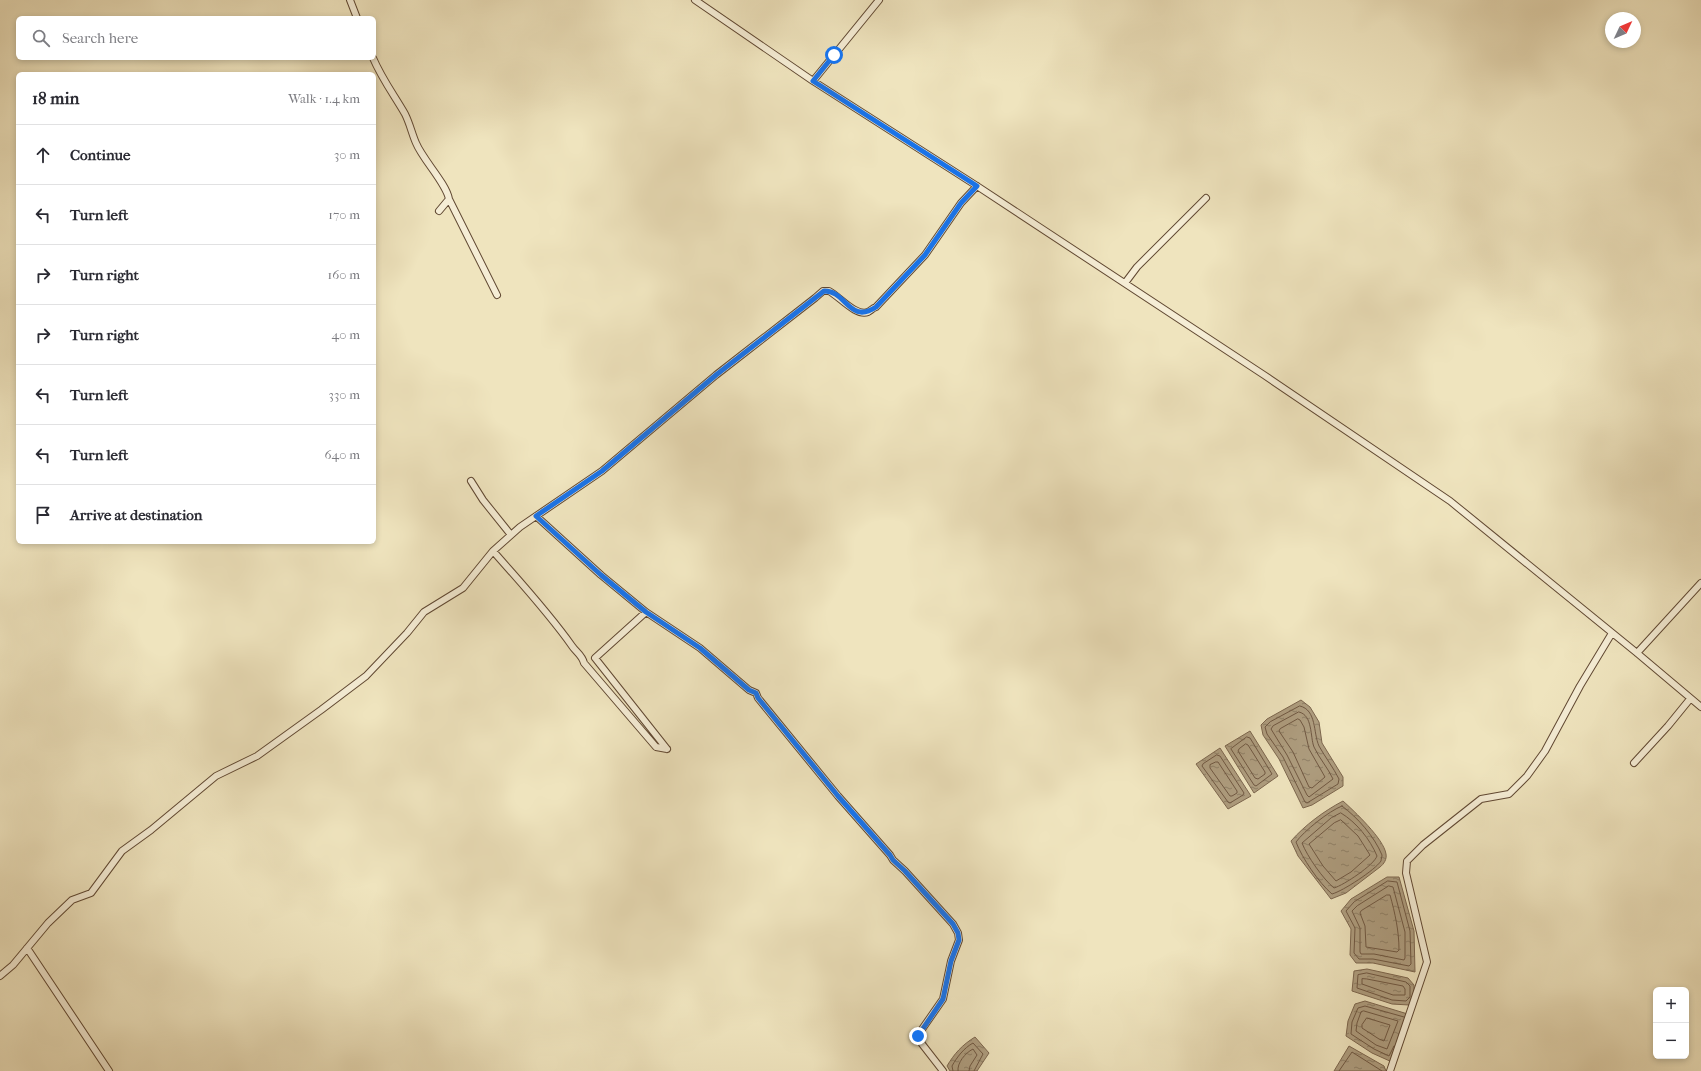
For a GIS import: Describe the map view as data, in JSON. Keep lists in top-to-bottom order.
{
  "north": "top right",
  "page": {
    "search": "Search here",
    "heading": ["18 min", "Walk · 1.4 km"],
    "list": [
      ["Continue", "30 m"],
      ["Turn left", "170 m"],
      ["Turn right", "160 m"],
      ["Turn right", "40 m"],
      ["Turn left", "330 m"],
      ["Turn left", "640 m"],
      "Arrive at destination"
    ],
    "map_buttons": ["+", "−"]
  }
}
